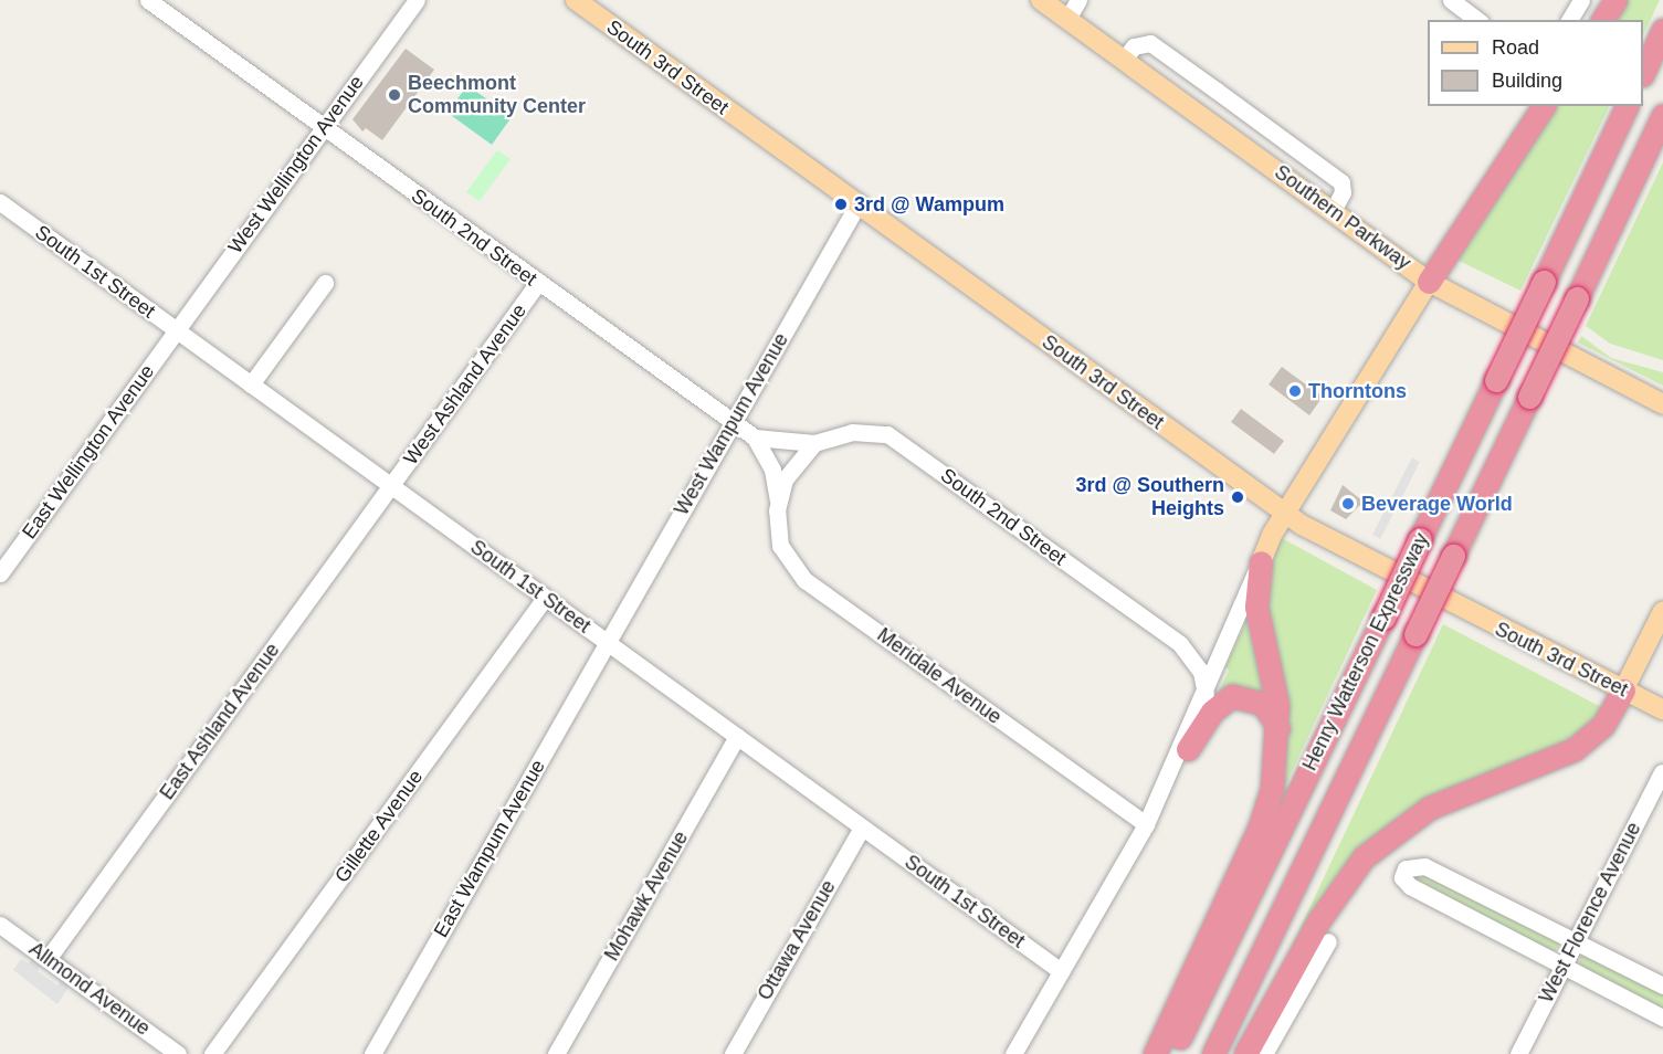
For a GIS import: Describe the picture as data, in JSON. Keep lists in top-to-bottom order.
{
  "streets": {
    "highway": ["Henry Watterson Expressway"],
    "main road": ["South 3rd Street", "Southern Parkway"],
    "street": [
      "West Wellington Avenue",
      "South 2nd Street",
      "South 1st Street",
      "West Ashland Avenue",
      "West Wampum Avenue",
      "East Wellington Avenue",
      "Meridale Avenue",
      "East Ashland Avenue",
      "Gillette Avenue",
      "East Wampum Avenue",
      "Mohawk Avenue",
      "West Florence Avenue",
      "Ottawa Avenue",
      "Allmond Avenue"
    ]
  },
  "crossings": [
    ["South 3rd Street", "West Wampum Avenue"],
    ["West Wellington Avenue", "South 2nd Street"],
    ["West Wellington Avenue", "South 1st Street"],
    ["West Wellington Avenue", "East Wellington Avenue"],
    ["South 2nd Street", "West Ashland Avenue"],
    ["South 2nd Street", "West Wampum Avenue"],
    ["South 2nd Street", "Meridale Avenue"],
    ["South 1st Street", "West Ashland Avenue"],
    ["South 1st Street", "West Wampum Avenue"],
    ["South 1st Street", "East Wellington Avenue"],
    ["South 1st Street", "East Ashland Avenue"],
    ["South 1st Street", "Gillette Avenue"],
    ["South 1st Street", "East Wampum Avenue"],
    ["South 1st Street", "Mohawk Avenue"],
    ["South 1st Street", "Ottawa Avenue"],
    ["West Ashland Avenue", "East Ashland Avenue"],
    ["West Wampum Avenue", "East Wampum Avenue"],
    ["East Ashland Avenue", "Allmond Avenue"]
  ],
  "places": [
    "Beechmont Community Center",
    "3rd @ Wampum",
    "Thorntons",
    "3rd @ Southern Heights",
    "Beverage World"
  ],
  "legend": ["Road", "Building"]
}
